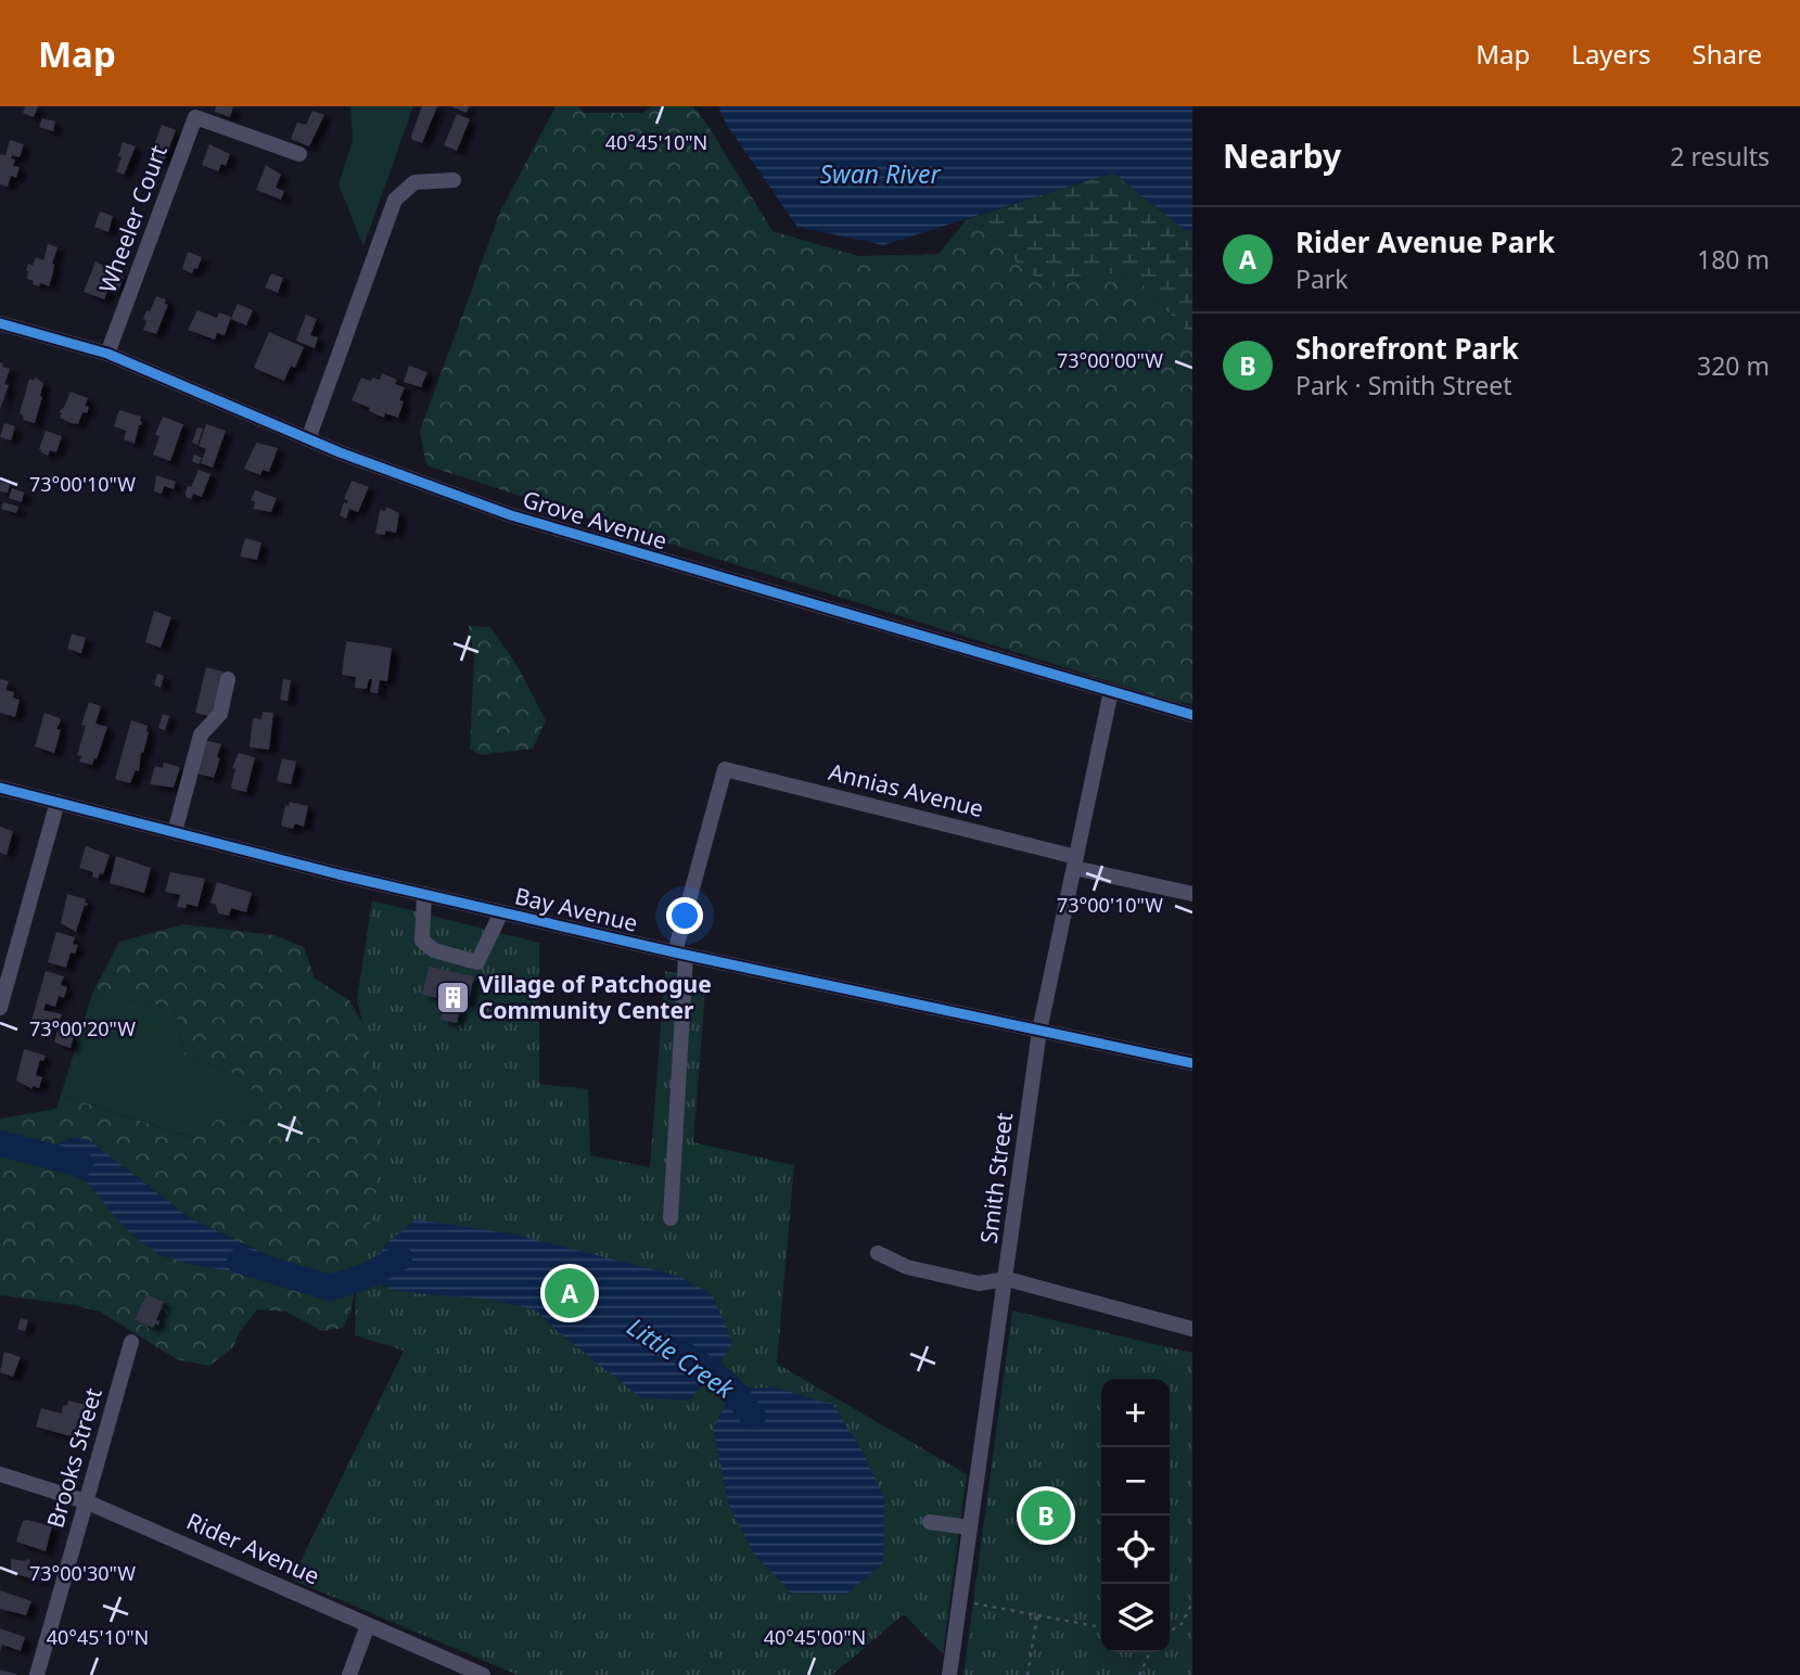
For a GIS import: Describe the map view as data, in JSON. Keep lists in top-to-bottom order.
{
  "streets": {
    "street": [
      "Wheeler Court",
      "Grove Avenue",
      "Annias Avenue",
      "Bay Avenue",
      "Smith Street",
      "Brooks Street",
      "Rider Avenue"
    ]
  },
  "crossings": [
    ["Wheeler Court", "Grove Avenue"],
    ["Grove Avenue", "Smith Street"],
    ["Annias Avenue", "Bay Avenue"],
    ["Annias Avenue", "Smith Street"],
    ["Bay Avenue", "Smith Street"],
    ["Brooks Street", "Rider Avenue"]
  ],
  "water": ["Swan River", "Little Creek"],
  "places": {
    "building": ["Village of Patchogue Community Center"]
  },
  "page": {
    "header": "Map",
    "nav": ["Map", "Layers", "Share"],
    "heading": ["Nearby", "2 results"],
    "list": [
      {
        "mark": "A",
        "name": "Rider Avenue Park",
        "note": "Park",
        "value": "180 m"
      },
      {
        "mark": "B",
        "name": "Shorefront Park",
        "note": "Park · Smith Street",
        "value": "320 m"
      }
    ],
    "pins": ["A", "B"],
    "map_buttons": ["+", "−"]
  },
  "coordinates": [
    "40°45'10\"N",
    "73°00'00\"W",
    "73°00'10\"W",
    "73°00'20\"W",
    "73°00'30\"W",
    "40°45'00\"N"
  ]
}
